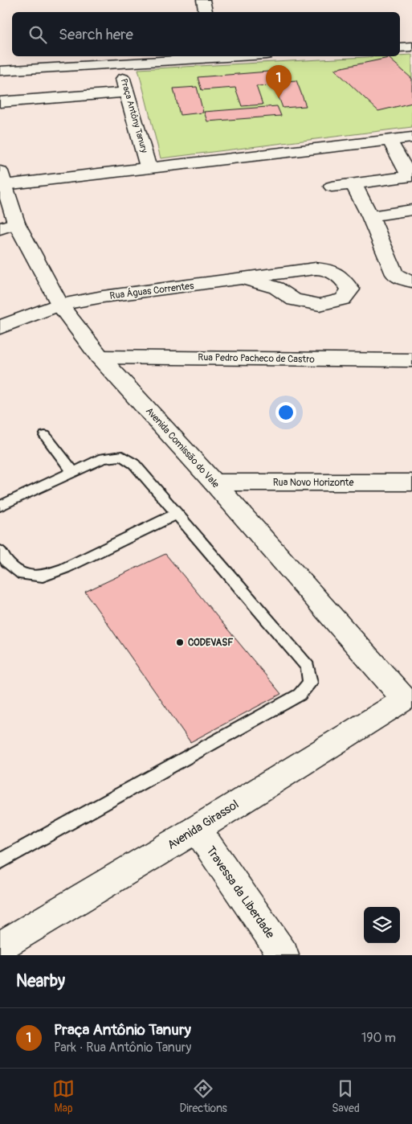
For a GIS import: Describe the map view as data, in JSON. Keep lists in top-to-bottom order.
{
  "streets": {
    "street": [
      "Praça Antôny Tanury",
      "Rua Águas Correntes",
      "Rua Pedro Pacheco de Castro",
      "Avenida Comissão do Vale",
      "Rua Novo Horizonte",
      "Avenida Girassol",
      "Travessa da Liberdade"
    ]
  },
  "crossings": [
    ["Rua Águas Correntes", "Avenida Comissão do Vale"],
    ["Rua Pedro Pacheco de Castro", "Avenida Comissão do Vale"],
    ["Avenida Comissão do Vale", "Rua Novo Horizonte"],
    ["Avenida Comissão do Vale", "Avenida Girassol"],
    ["Avenida Girassol", "Travessa da Liberdade"]
  ],
  "places": ["CODEVASF"],
  "page": {
    "search": "Search here",
    "pins": "1",
    "heading": "Nearby",
    "list": [
      {
        "mark": "1",
        "name": "Praça Antônio Tanury",
        "note": "Park · Rua Antônio Tanury",
        "value": "190 m"
      }
    ],
    "nav": ["Map", "Directions", "Saved"]
  }
}
